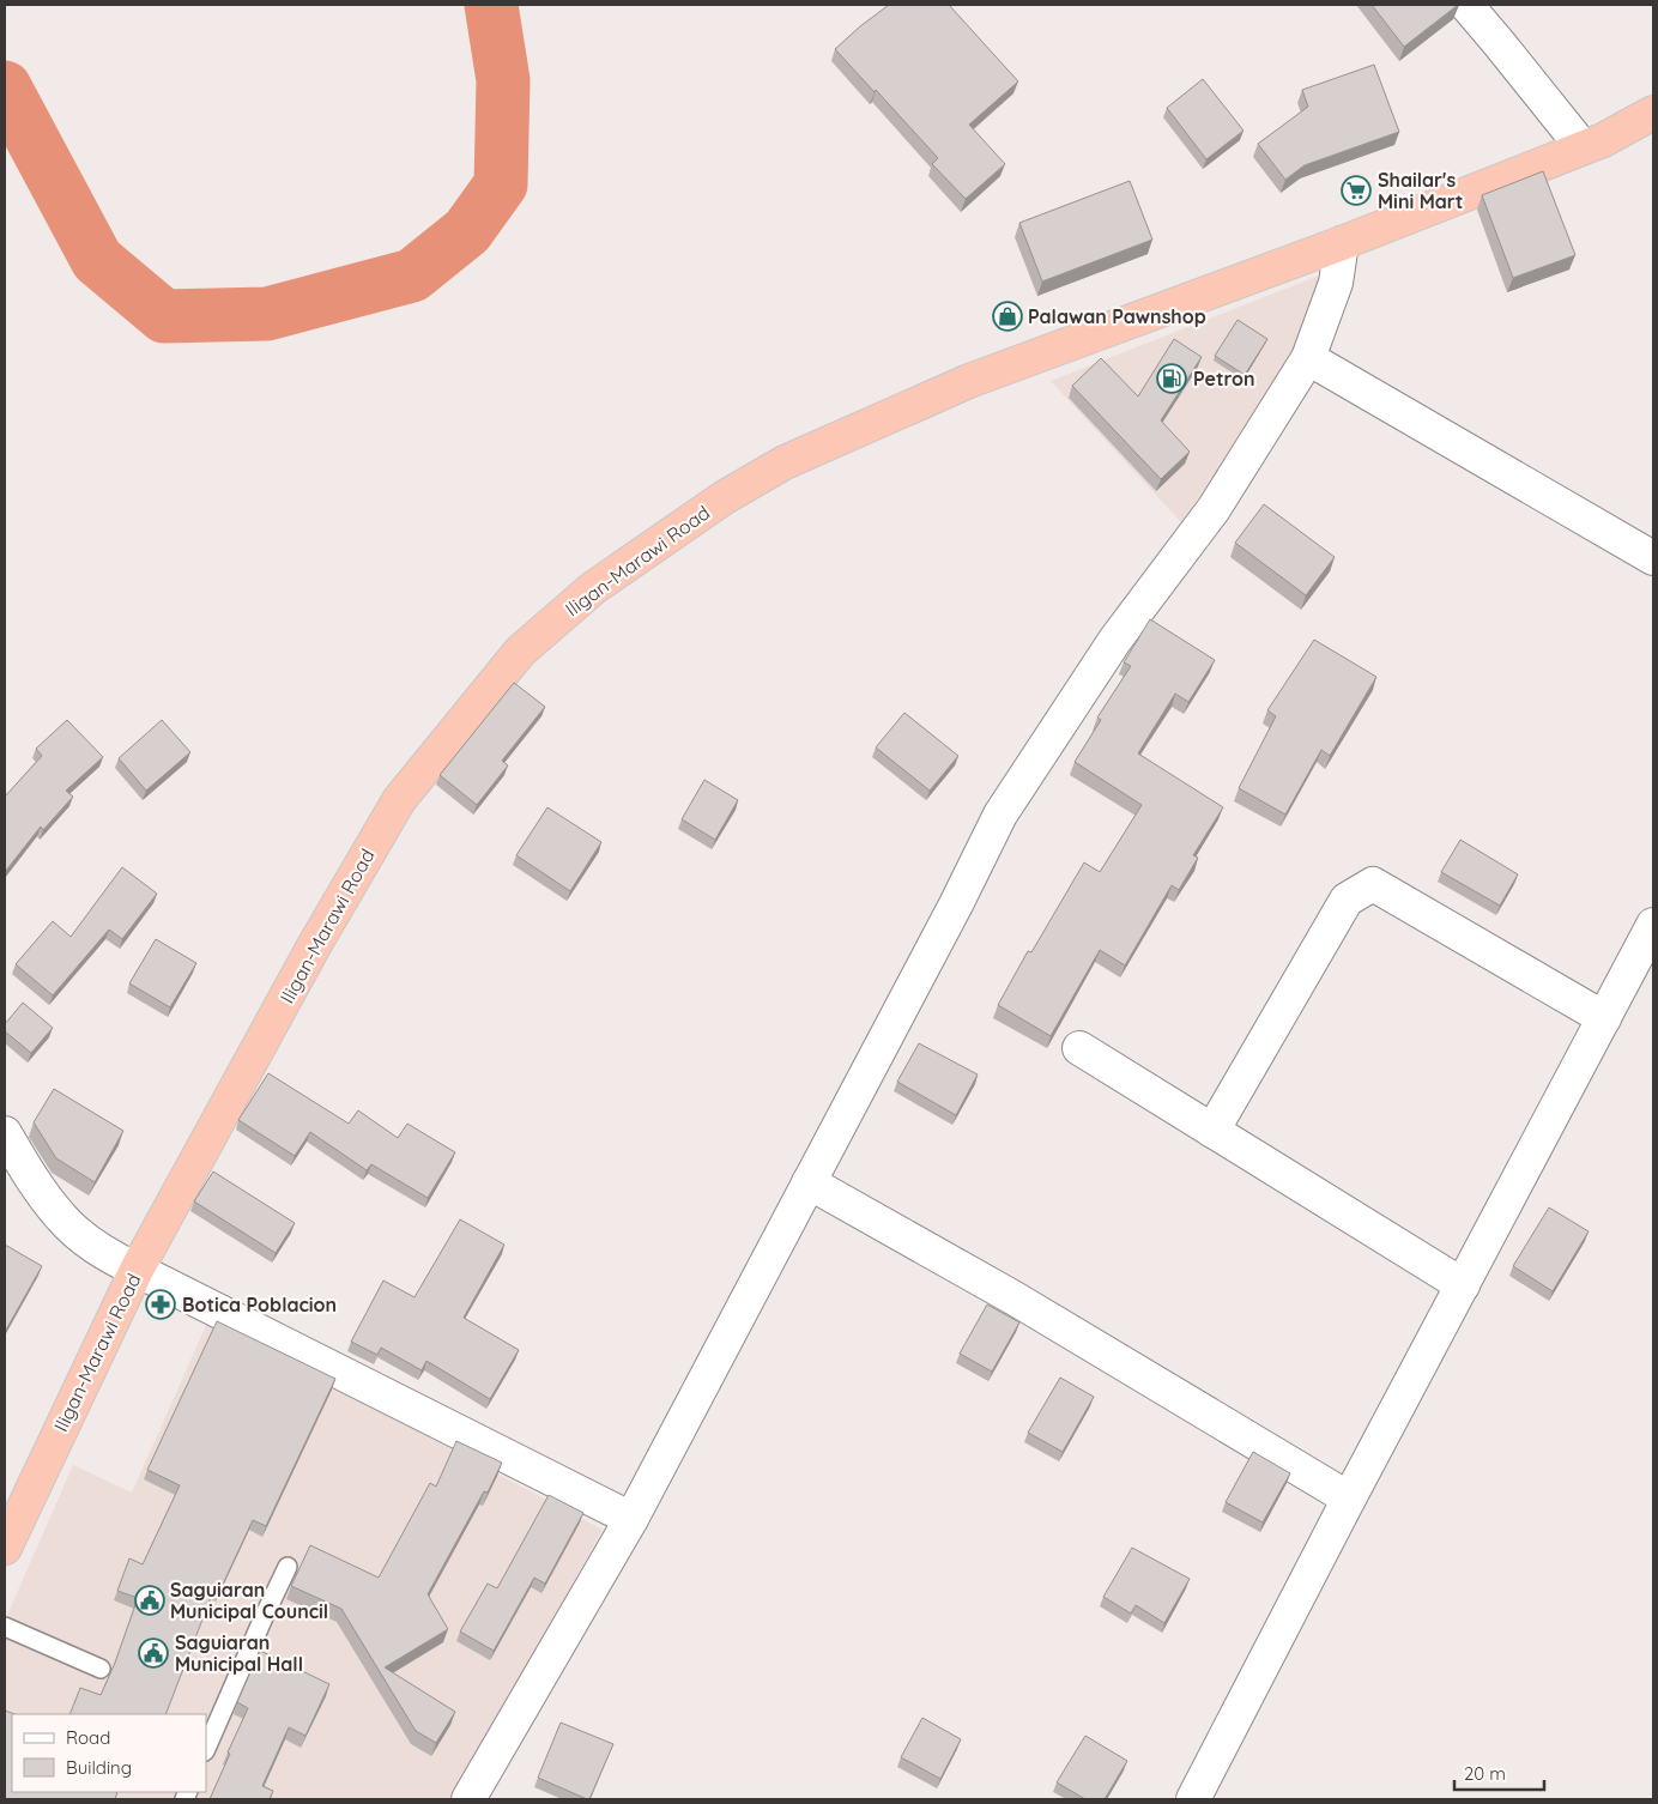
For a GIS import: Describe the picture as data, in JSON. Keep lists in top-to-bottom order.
{
  "streets": {
    "highway": ["Iligan-Marawi Road"]
  },
  "places": {
    "supermarket": ["Shailar's Mini Mart"],
    "shop": ["Palawan Pawnshop"],
    "fuel station": ["Petron"],
    "pharmacy": ["Botica Poblacion"],
    "public building": ["Saguiaran Municipal Council", "Saguiaran Municipal Hall"]
  },
  "legend": ["Road", "Building"],
  "scale_bar": "20 m"
}
